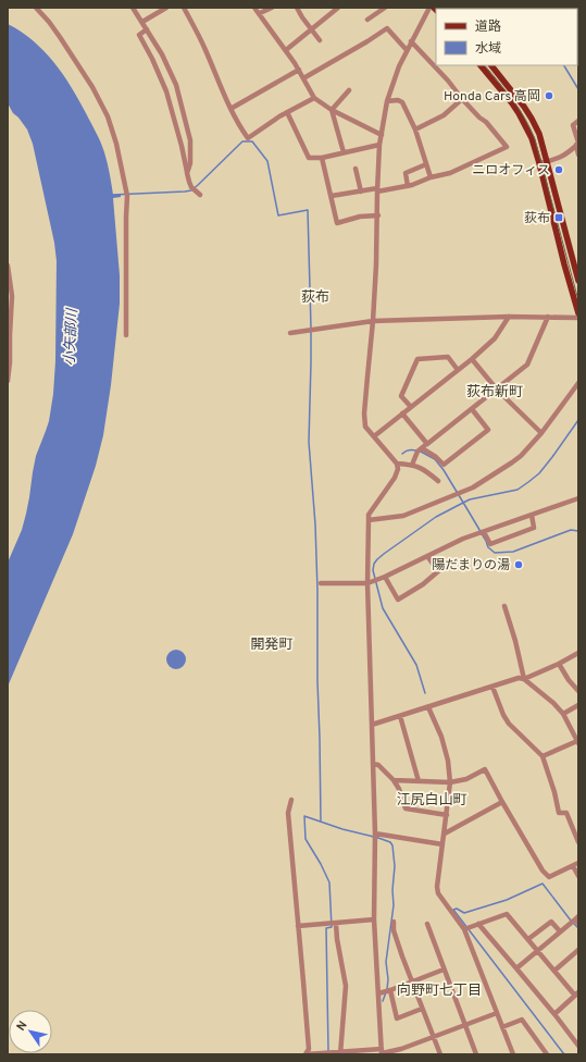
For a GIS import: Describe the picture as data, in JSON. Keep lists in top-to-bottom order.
{
  "districts": [
    "荻布",
    "荻布新町",
    "開発町",
    "江尻白山町",
    "向野町七丁目"
  ],
  "water": ["小矢部川"],
  "places": {
    "other": ["Honda Cars 高岡", "ニロオフィス", "陽だまりの湯"],
    "transit": ["荻布"]
  },
  "legend": ["道路", "水域"],
  "north": "top left"
}
